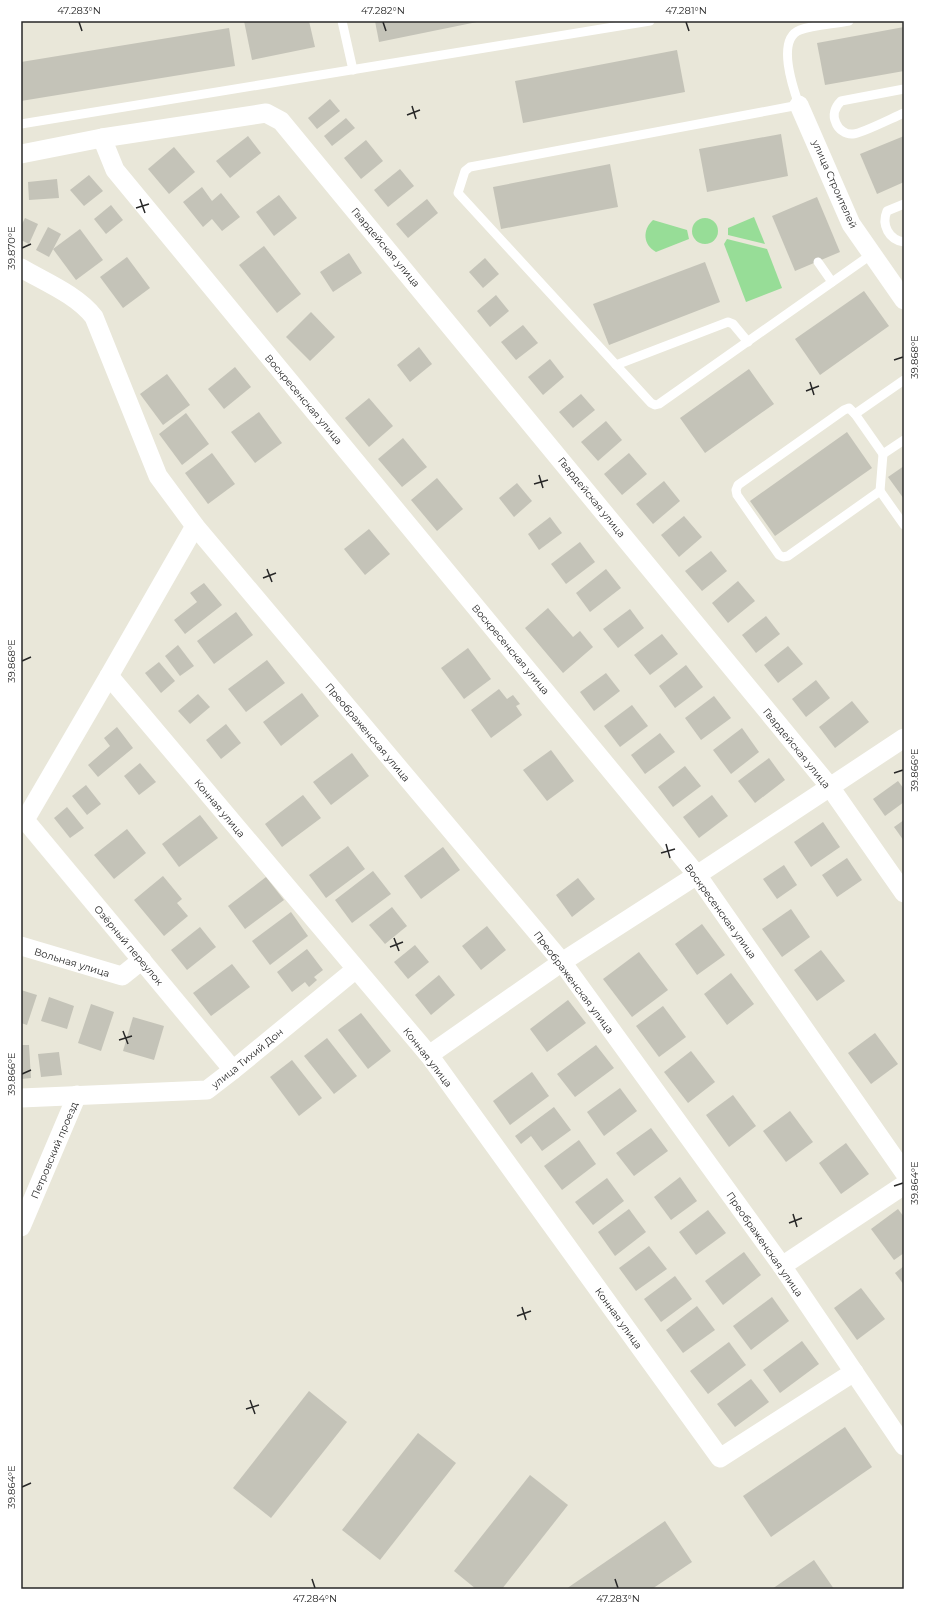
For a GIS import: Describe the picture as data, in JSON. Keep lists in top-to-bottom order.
{
  "streets": {
    "street": [
      "улица Строителей",
      "Гвардейская улица",
      "Воскресенская улица",
      "Преображенская улица",
      "Конная улица",
      "Озёрный переулок",
      "Вольная улица",
      "улица Тихий Дон",
      "Петровский проезд"
    ]
  },
  "crossings": [
    ["Гвардейская улица", "Воскресенская улица"],
    ["Преображенская улица", "Конная улица"],
    ["Конная улица", "Озёрный переулок"],
    ["Конная улица", "улица Тихий Дон"],
    ["Озёрный переулок", "Вольная улица"],
    ["Озёрный переулок", "улица Тихий Дон"],
    ["улица Тихий Дон", "Петровский проезд"]
  ],
  "coordinates": [
    "47.283°N",
    "47.282°N",
    "47.281°N",
    "39.870°E",
    "39.868°E",
    "39.866°E",
    "39.864°E",
    "47.284°N"
  ]
}
